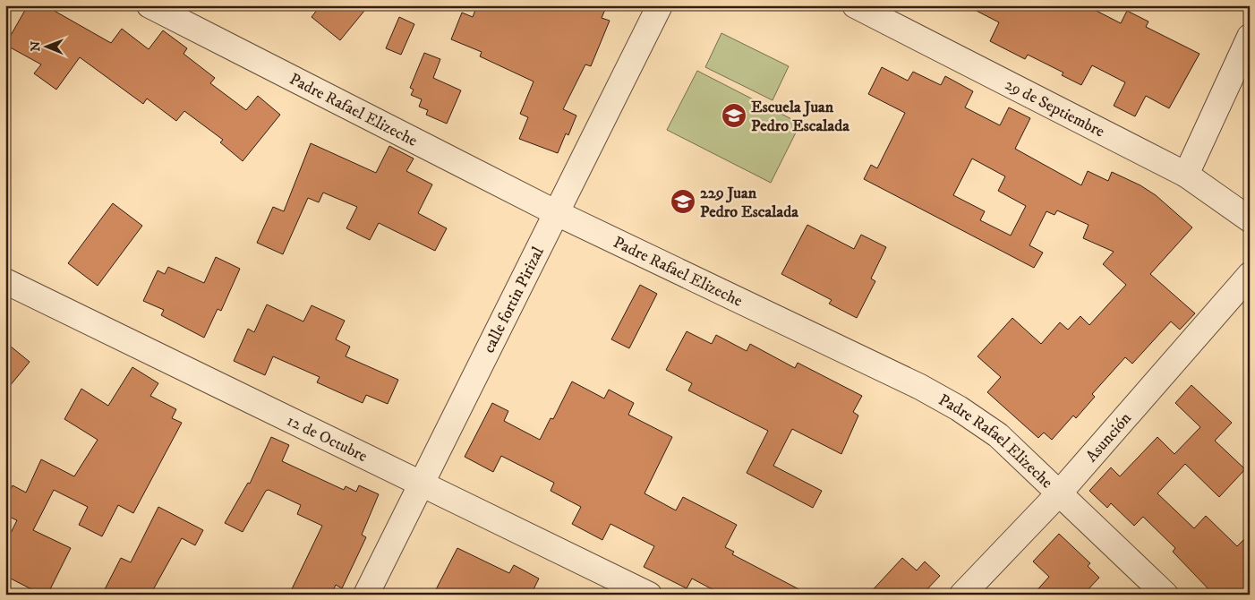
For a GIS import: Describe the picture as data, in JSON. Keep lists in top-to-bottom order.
{
  "streets": {
    "street": [
      "29 de Septiembre",
      "Padre Rafael Elizeche",
      "calle fortin Pirizal",
      "12 de Octubre",
      "Asunción"
    ]
  },
  "crossings": [
    ["Padre Rafael Elizeche", "calle fortin Pirizal"],
    ["Padre Rafael Elizeche", "Asunción"],
    ["calle fortin Pirizal", "12 de Octubre"]
  ],
  "places": {
    "school or university": ["Escuela Juan Pedro Escalada", "229 Juan Pedro Escalada"]
  },
  "north": "left"
}
